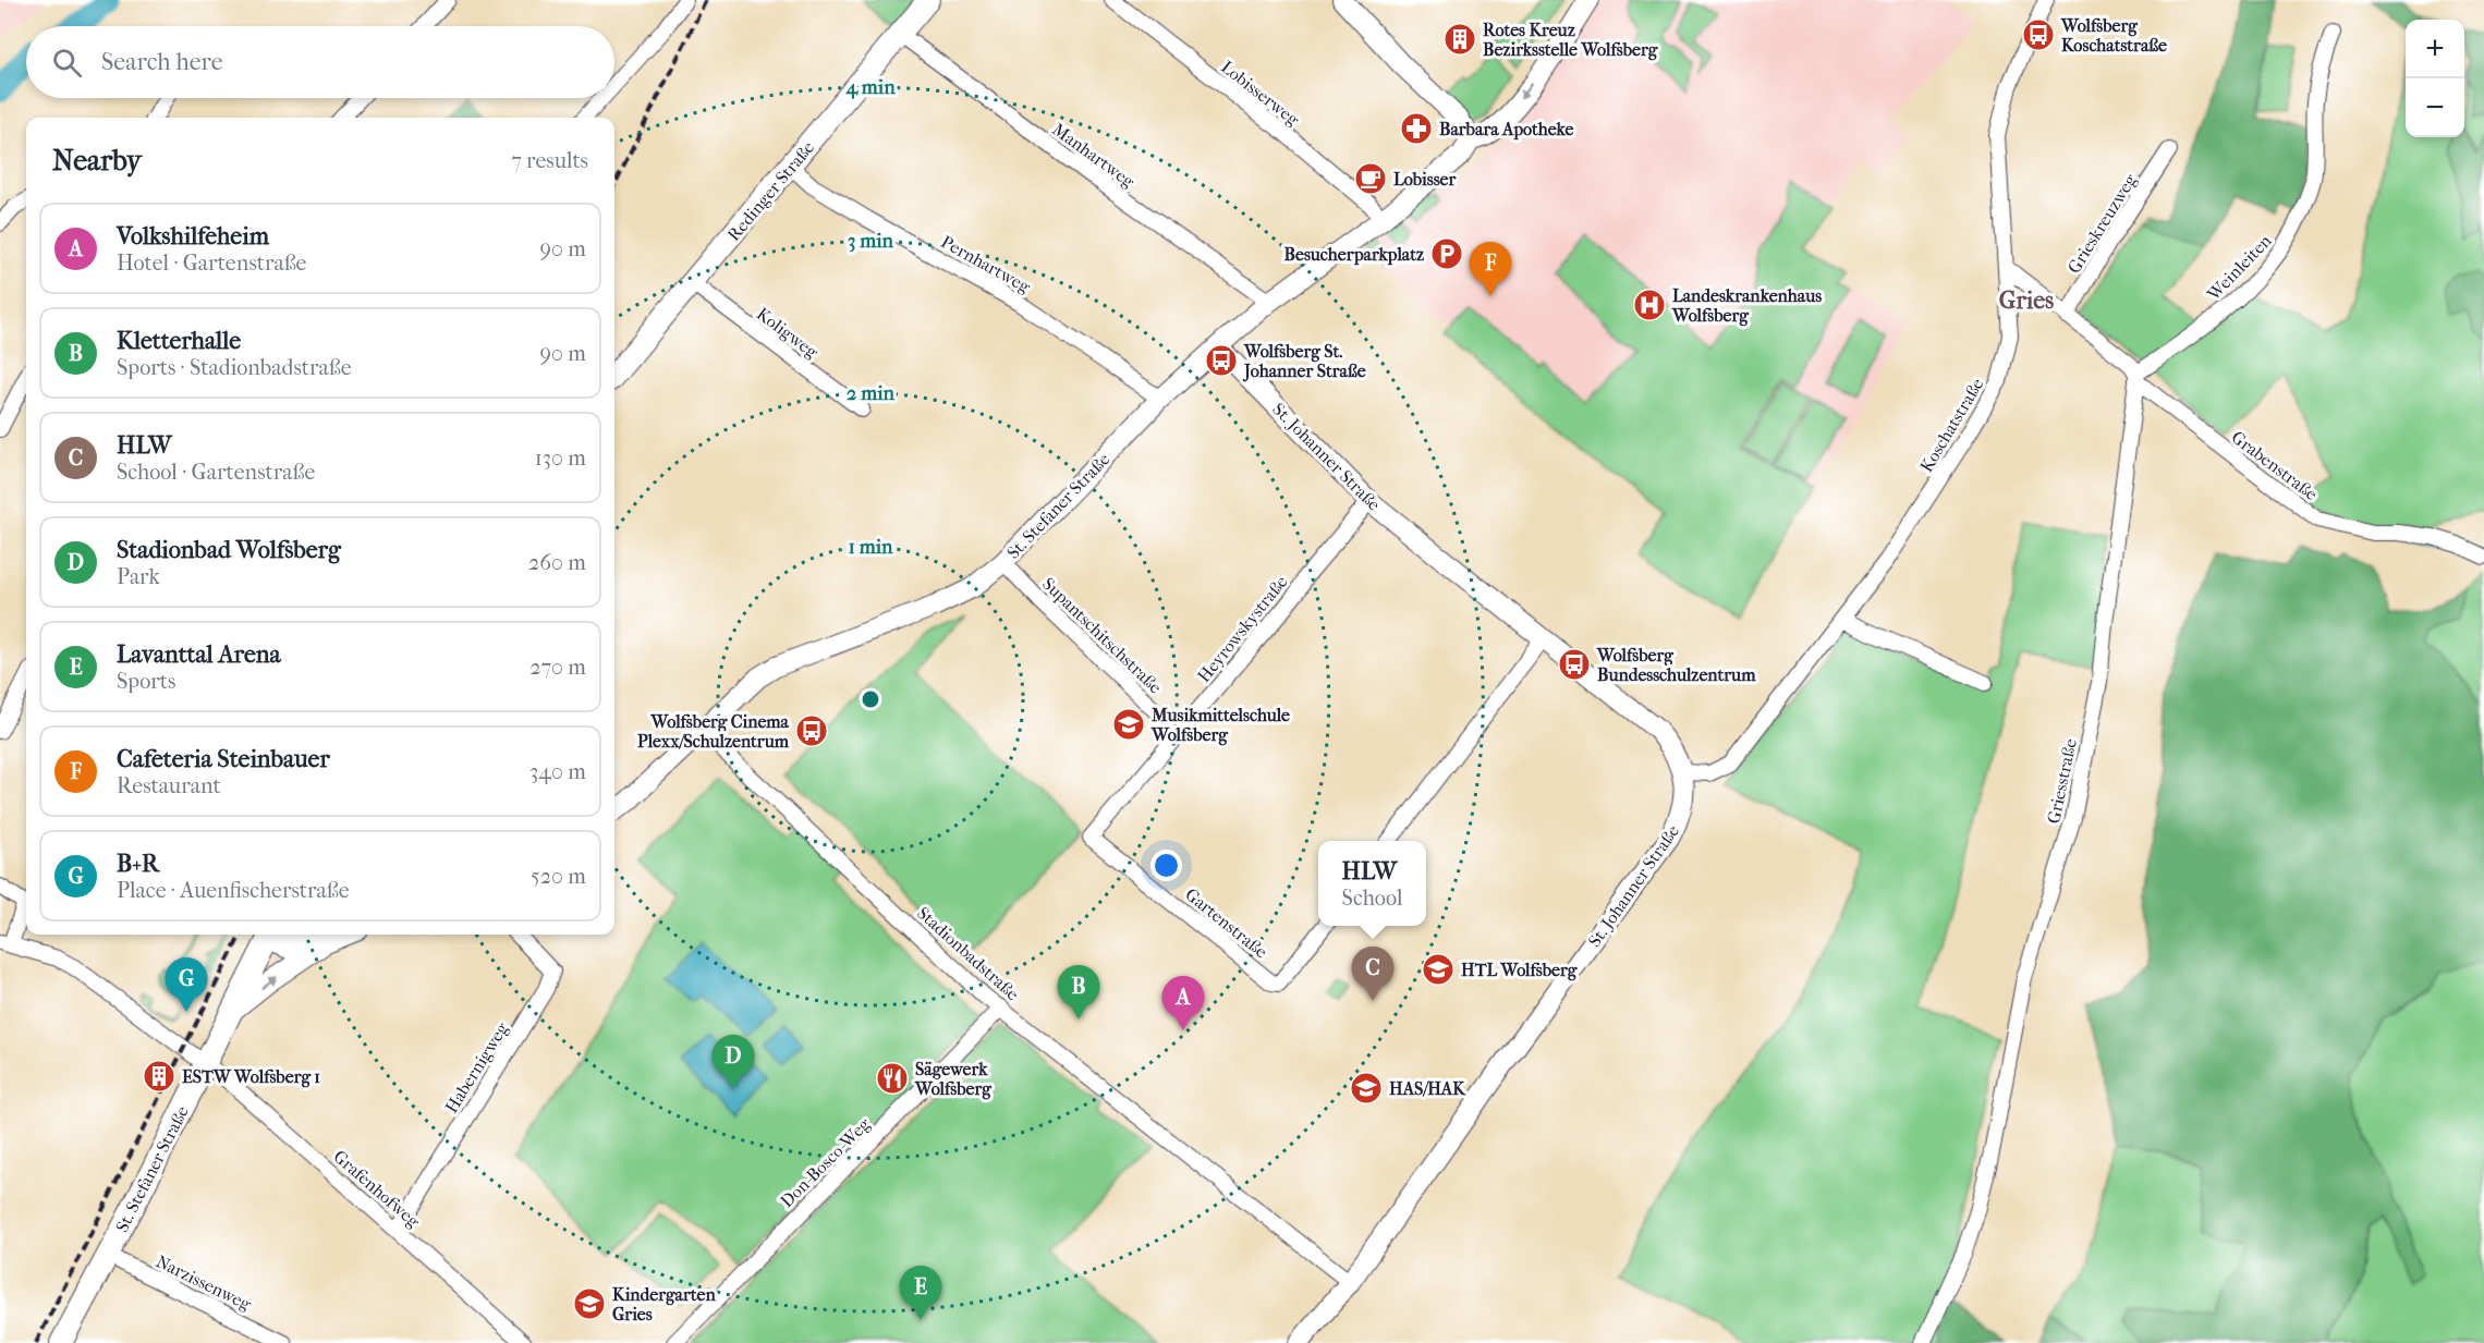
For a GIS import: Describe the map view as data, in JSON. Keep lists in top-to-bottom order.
{
  "streets": {
    "main road": ["Redinger Straße", "St. Stefaner Straße"],
    "street": [
      "Lobisserweg",
      "Manhartweg",
      "Grieskreuzweg",
      "Pernhartweg",
      "Weinleiten",
      "Koligweg",
      "Koschatstraße",
      "St. Johanner Straße",
      "Grabenstraße",
      "Heyrowskystraße",
      "Supantschitschstraße",
      "Griesstraße",
      "Gartenstraße",
      "Stadionbadstraße",
      "Habernigweg",
      "Don-Bosco-Weg",
      "Grafenhofweg",
      "Narzissenweg"
    ]
  },
  "crossings": [
    ["Lobisserweg", "St. Stefaner Straße"],
    ["Manhartweg", "Redinger Straße"],
    ["Manhartweg", "St. Stefaner Straße"],
    ["Redinger Straße", "Pernhartweg"],
    ["Redinger Straße", "Koligweg"],
    ["Pernhartweg", "St. Stefaner Straße"],
    ["Weinleiten", "Grabenstraße"],
    ["Weinleiten", "Griesstraße"],
    ["Koschatstraße", "St. Johanner Straße"],
    ["St. Johanner Straße", "St. Stefaner Straße"],
    ["St. Johanner Straße", "Heyrowskystraße"],
    ["St. Johanner Straße", "Stadionbadstraße"],
    ["Grabenstraße", "Griesstraße"],
    ["St. Stefaner Straße", "Supantschitschstraße"],
    ["St. Stefaner Straße", "Stadionbadstraße"],
    ["St. Stefaner Straße", "Grafenhofweg"],
    ["St. Stefaner Straße", "Narzissenweg"],
    ["Heyrowskystraße", "Supantschitschstraße"],
    ["Heyrowskystraße", "Gartenstraße"],
    ["Stadionbadstraße", "Don-Bosco-Weg"],
    ["Habernigweg", "Grafenhofweg"]
  ],
  "districts": ["Gries"],
  "places": {
    "bus stop": [
      "Wolfsberg Koschatstraße",
      "Wolfsberg St. Johanner Straße",
      "Wolfsberg Bundesschulzentrum",
      "Wolfsberg Cinema Plexx/Schulzentrum"
    ],
    "building": ["Rotes Kreuz Bezirksstelle Wolfsberg", "ESTW Wolfsberg 1"],
    "pharmacy": ["Barbara Apotheke"],
    "cafe": ["Lobisser"],
    "parking": ["Besucherparkplatz"],
    "hospital": ["Landeskrankenhaus Wolfsberg"],
    "school or university": [
      "Musikmittelschule Wolfsberg",
      "HTL Wolfsberg",
      "HAS/HAK",
      "Kindergarten Gries"
    ],
    "restaurant": ["Sägewerk Wolfsberg"]
  },
  "page": {
    "map_buttons": ["+", "−"],
    "search": "Search here",
    "heading": ["Nearby", "7 results"],
    "list": [
      {
        "mark": "A",
        "name": "Volkshilfeheim",
        "note": "Hotel · Gartenstraße",
        "value": "90 m"
      },
      {
        "mark": "B",
        "name": "Kletterhalle",
        "note": "Sports · Stadionbadstraße",
        "value": "90 m"
      },
      {
        "mark": "C",
        "name": "HLW",
        "note": "School · Gartenstraße",
        "value": "130 m"
      },
      {
        "mark": "D",
        "name": "Stadionbad Wolfsberg",
        "note": "Park",
        "value": "260 m"
      },
      {
        "mark": "E",
        "name": "Lavanttal Arena",
        "note": "Sports",
        "value": "270 m"
      },
      {
        "mark": "F",
        "name": "Cafeteria Steinbauer",
        "note": "Restaurant",
        "value": "340 m"
      },
      {
        "mark": "G",
        "name": "B+R",
        "note": "Place · Auenfischerstraße",
        "value": "520 m"
      }
    ],
    "pins": [
      "F",
      "C",
      "G",
      "B",
      "A",
      "D",
      "E"
    ],
    "popup": ["HLW", "School"]
  },
  "rings": [
    "4 min",
    "3 min",
    "2 min",
    "1 min"
  ]
}
